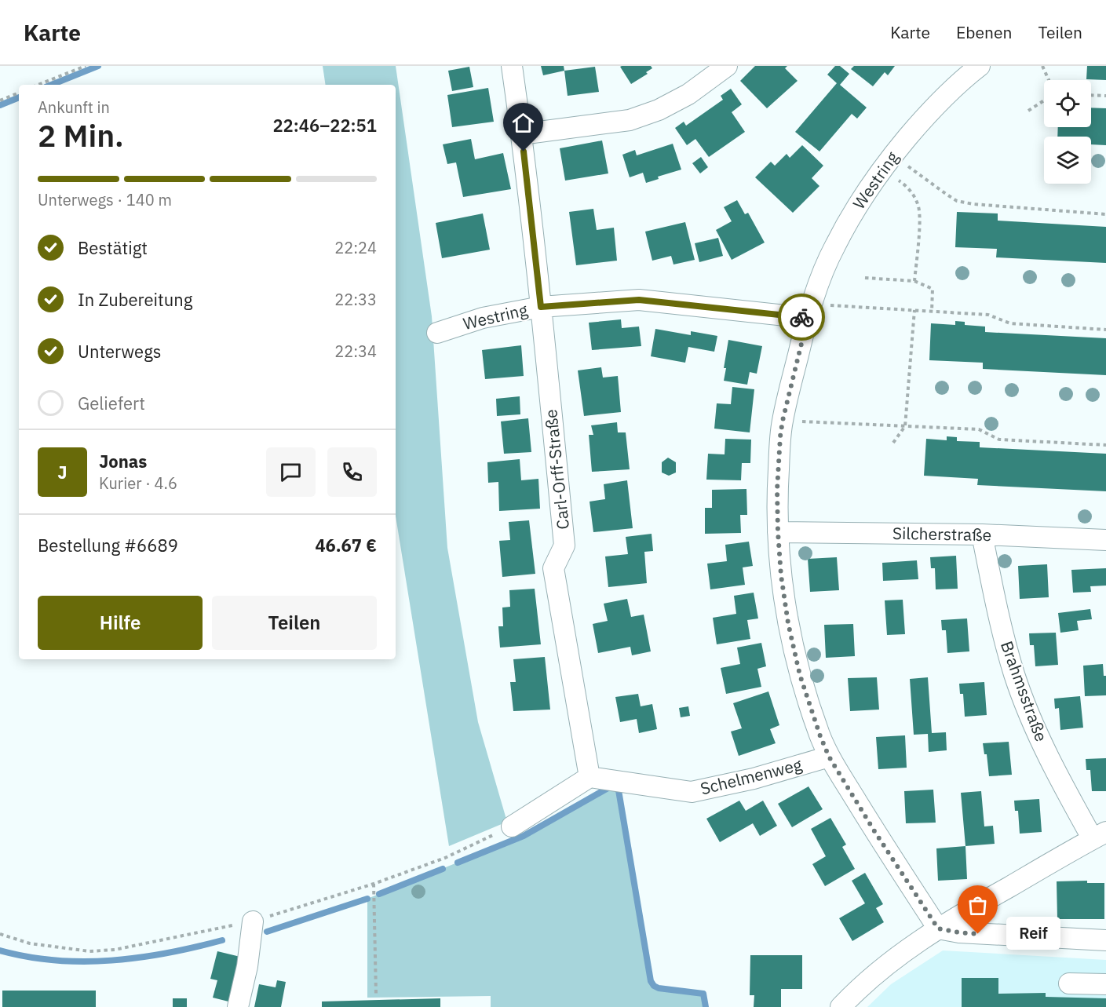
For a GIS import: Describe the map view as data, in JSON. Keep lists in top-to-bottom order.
{
  "streets": {
    "street": [
      "Westring",
      "Carl-Orff-Straße",
      "Silcherstraße",
      "Brahmsstraße",
      "Schelmenweg"
    ]
  },
  "crossings": [
    ["Westring", "Carl-Orff-Straße"],
    ["Westring", "Silcherstraße"],
    ["Westring", "Schelmenweg"],
    ["Carl-Orff-Straße", "Schelmenweg"],
    ["Silcherstraße", "Brahmsstraße"]
  ],
  "places": ["Reif"],
  "page": {
    "header": "Karte",
    "nav": ["Karte", "Ebenen", "Teilen"],
    "heading": ["2 Min.", "Ankunft in", "22:46–22:51"],
    "panel": [
      "Jonas",
      "Kurier · 4.6",
      "Bestellung #6689",
      "46.67 €"
    ],
    "bar": "Unterwegs · 140 m",
    "list": [
      ["Bestätigt", "22:24"],
      ["In Zubereitung", "22:33"],
      ["Unterwegs", "22:34"],
      "Geliefert"
    ],
    "round": "J",
    "buttons": ["Hilfe", "Teilen"],
    "bubble": "Reif"
  }
}
